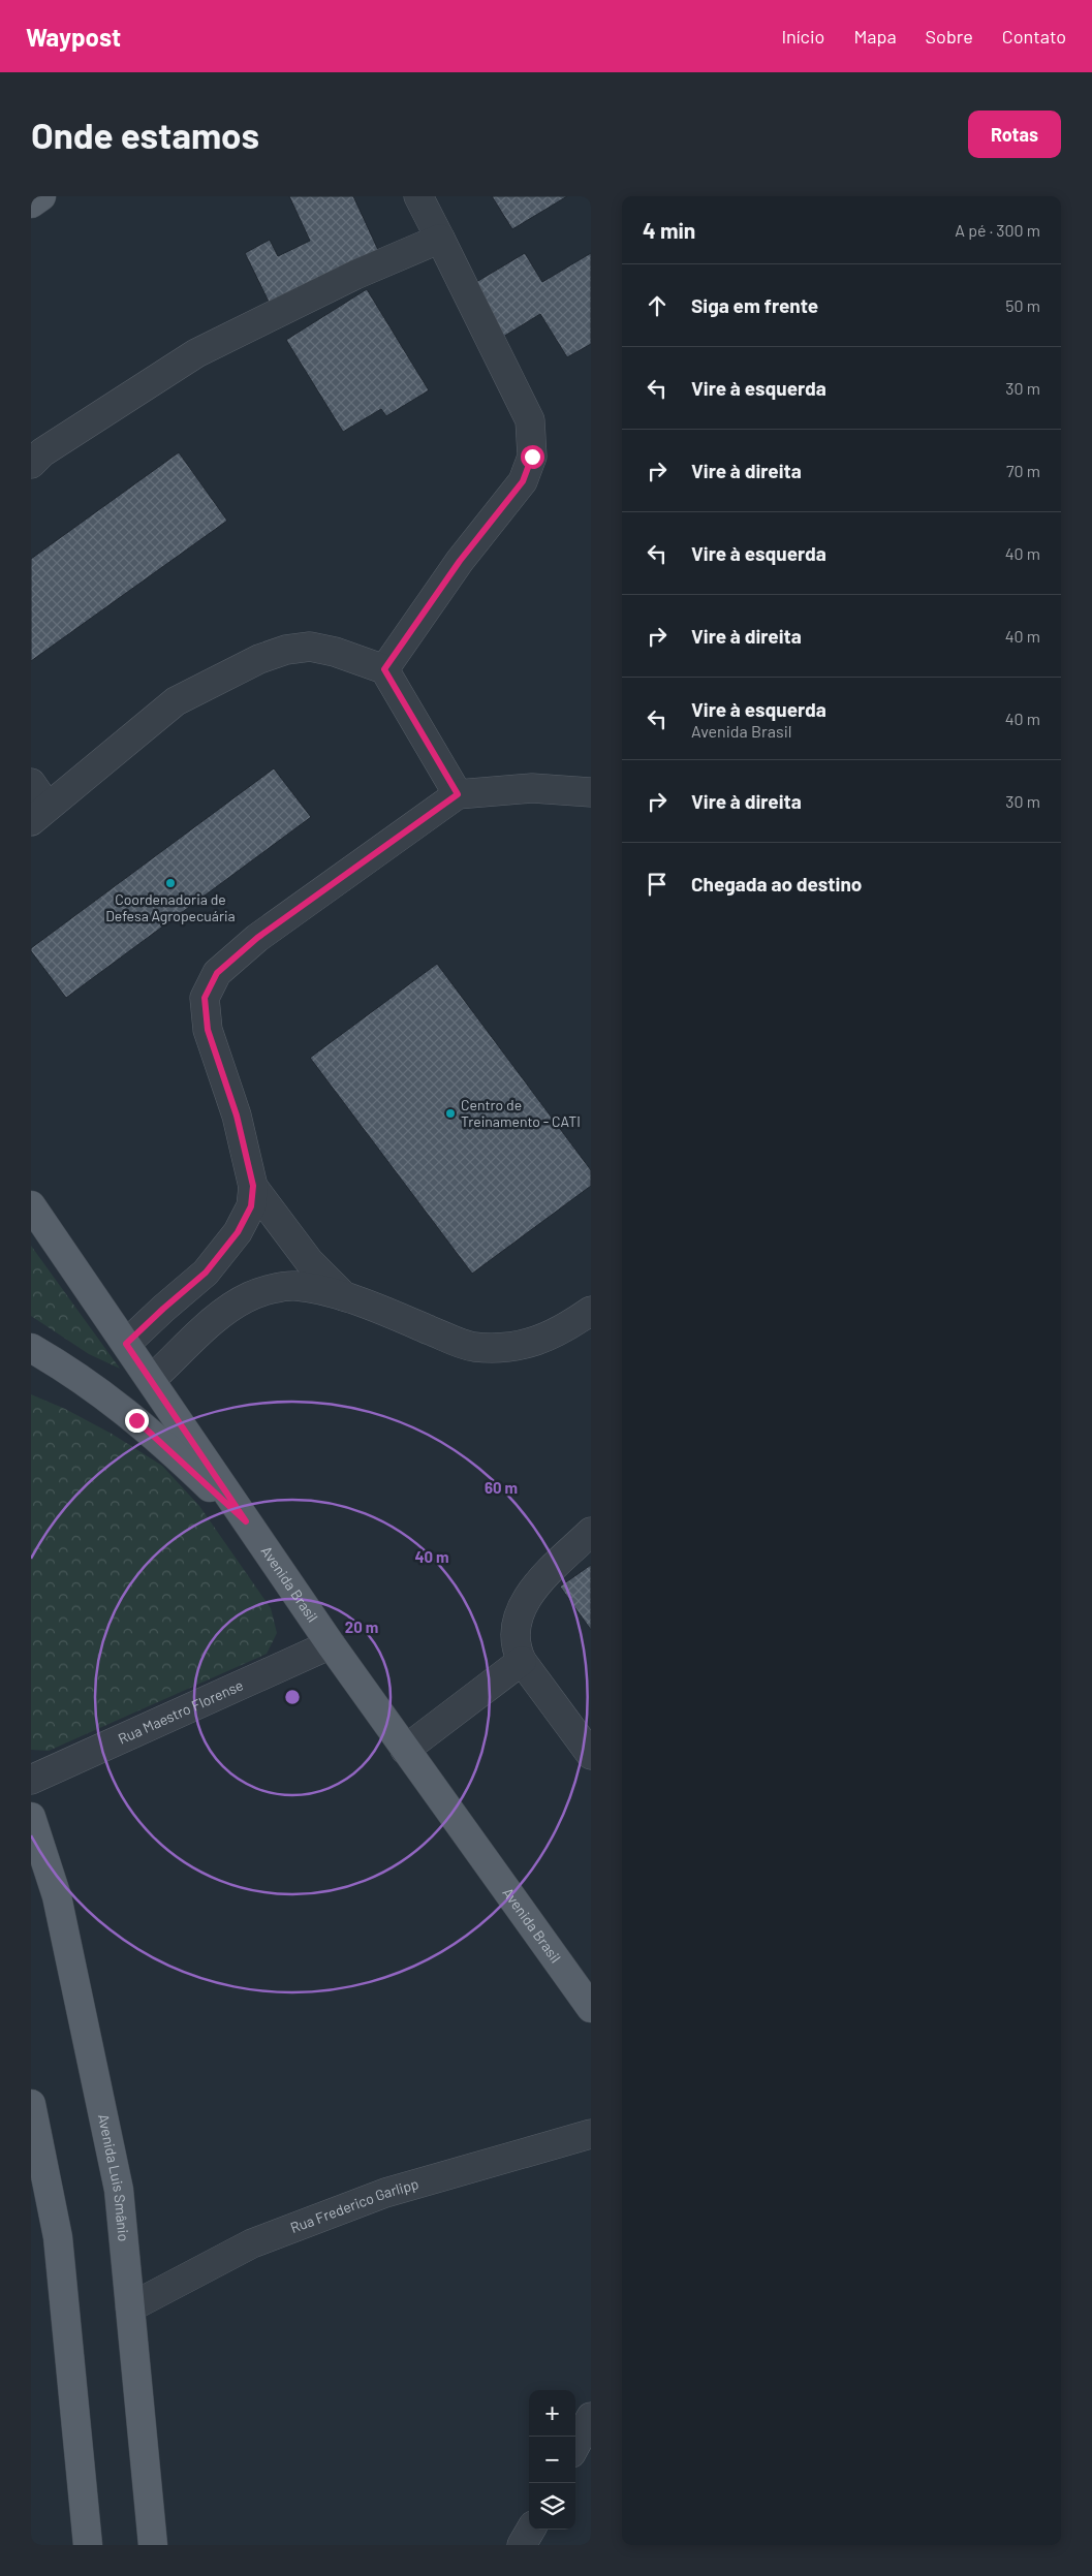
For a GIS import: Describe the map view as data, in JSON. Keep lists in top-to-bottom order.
{
  "streets": {
    "main road": ["Avenida Brasil", "Avenida Luis Smânio"],
    "street": ["Rua Maestro Florense", "Rua Frederico Garlipp"]
  },
  "crossings": [
    ["Avenida Brasil", "Rua Maestro Florense"],
    ["Avenida Luis Smânio", "Rua Frederico Garlipp"]
  ],
  "places": ["Coordenadoria de Defesa Agropecuária", "Centro de Treinamento - CATI"],
  "page": {
    "header": "Waypost",
    "nav": [
      "Início",
      "Mapa",
      "Sobre",
      "Contato"
    ],
    "buttons": "Rotas",
    "title": "Onde estamos",
    "heading": ["4 min", "A pé · 300 m"],
    "list": [
      ["Siga em frente", "50 m"],
      ["Vire à esquerda", "30 m"],
      ["Vire à direita", "70 m"],
      ["Vire à esquerda", "40 m"],
      ["Vire à direita", "40 m"],
      ["Vire à esquerda", "Avenida Brasil", "40 m"],
      ["Vire à direita", "30 m"],
      "Chegada ao destino"
    ],
    "map_buttons": ["+", "−"]
  },
  "rings": ["60 m", "40 m", "20 m"]
}
